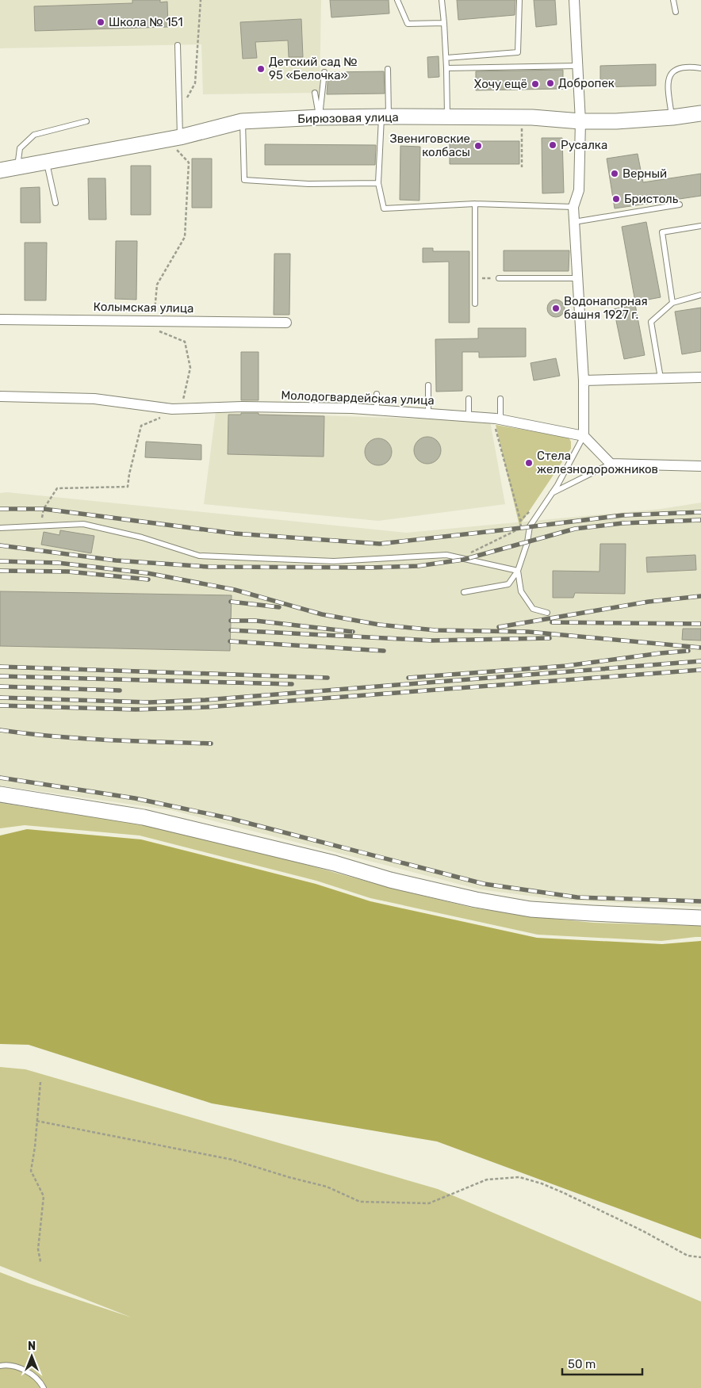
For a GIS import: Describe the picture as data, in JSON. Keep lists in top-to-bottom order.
{
  "streets": {
    "main road": ["Бирюзовая улица"],
    "street": ["Колымская улица", "Молодогвардейская улица"]
  },
  "places": [
    "Школа № 151",
    "Детский сад № 95 «Белочка»",
    "Добропек",
    "Хочу ещё",
    "Русалка",
    "Звениговские колбасы",
    "Верный",
    "Бристоль",
    "Водонапорная башня 1927 г.",
    "Стела железнодорожников"
  ],
  "scale_bar": "50 m",
  "north": "top"
}
